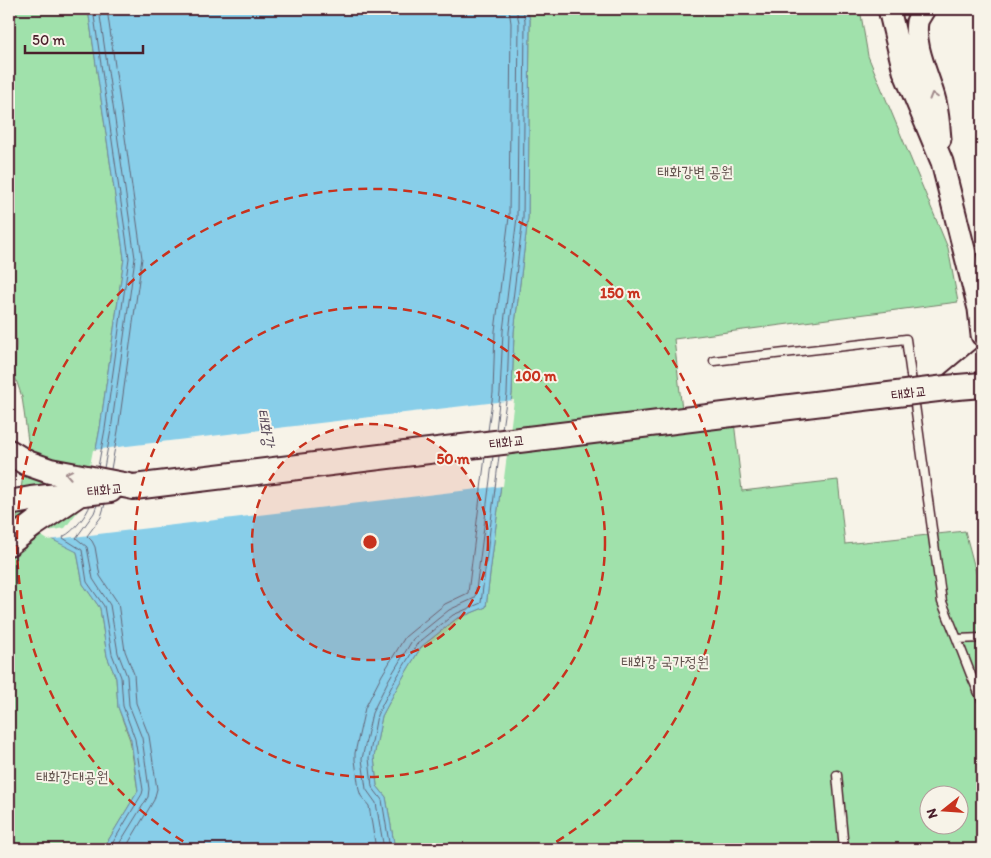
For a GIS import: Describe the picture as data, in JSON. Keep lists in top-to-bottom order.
{
  "streets": {
    "main road": ["태화교"]
  },
  "water": ["태화강"],
  "parks": ["태화강변 공원", "태화강 국가정원", "태화강대공원"],
  "scale_bar": "50 m",
  "north": "left",
  "rings": ["150 m", "100 m", "50 m"]
}
